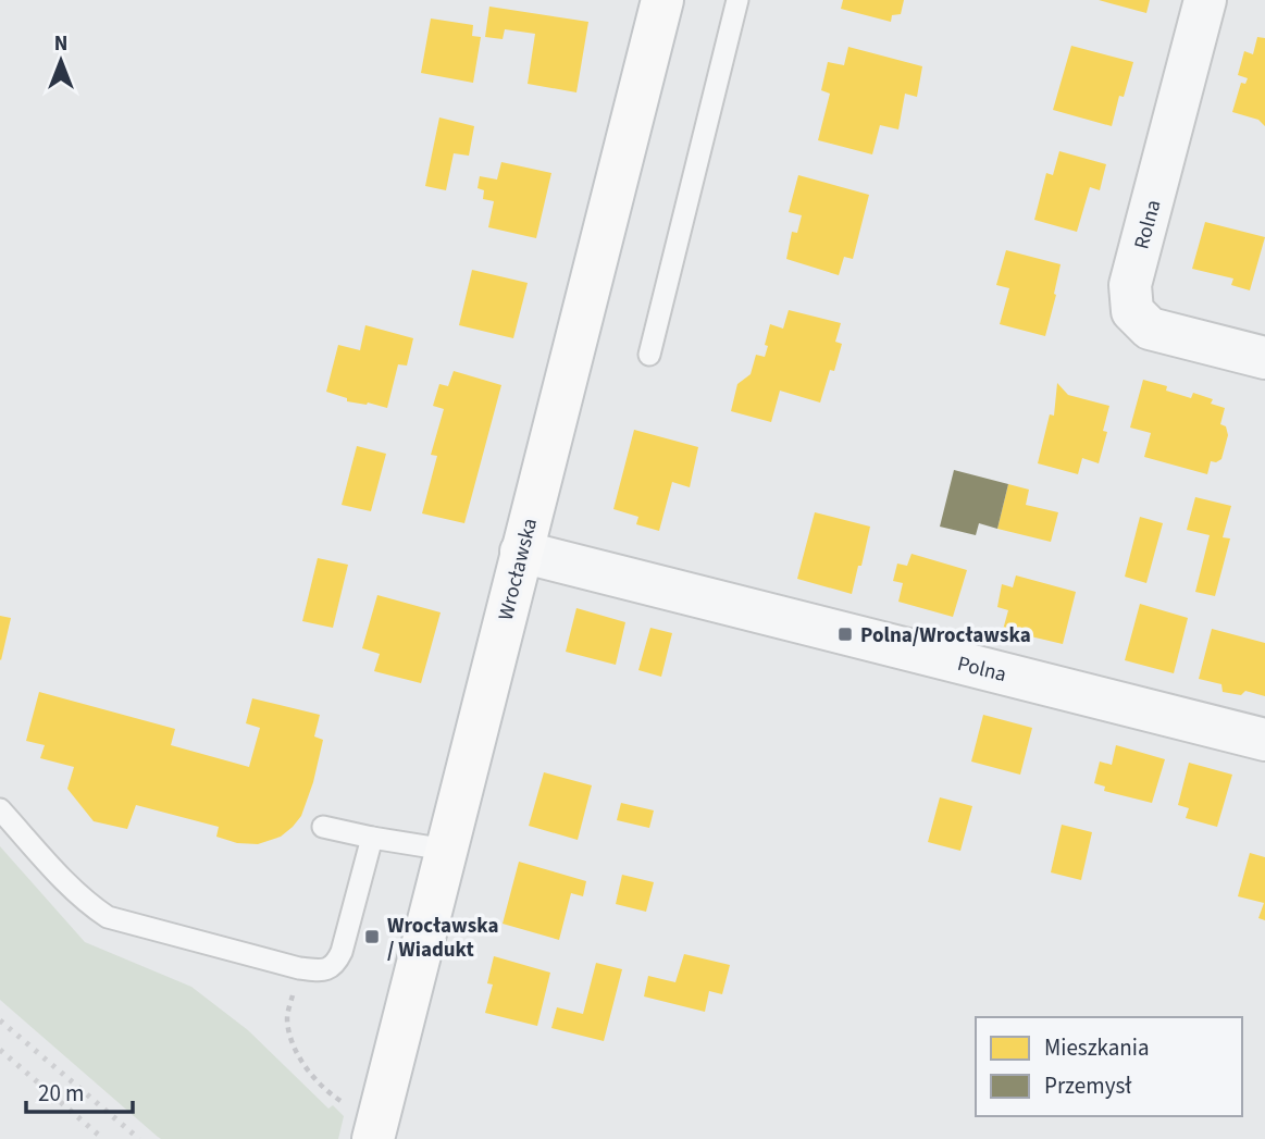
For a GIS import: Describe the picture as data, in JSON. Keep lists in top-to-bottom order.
{
  "streets": {
    "main road": ["Wrocławska"],
    "street": ["Rolna", "Polna"]
  },
  "crossings": [
    ["Wrocławska", "Polna"]
  ],
  "places": {
    "transit": ["Polna/Wrocławska", "Wrocławska / Wiadukt"]
  },
  "legend": ["Mieszkania", "Przemysł"],
  "scale_bar": "20 m",
  "north": "top"
}
